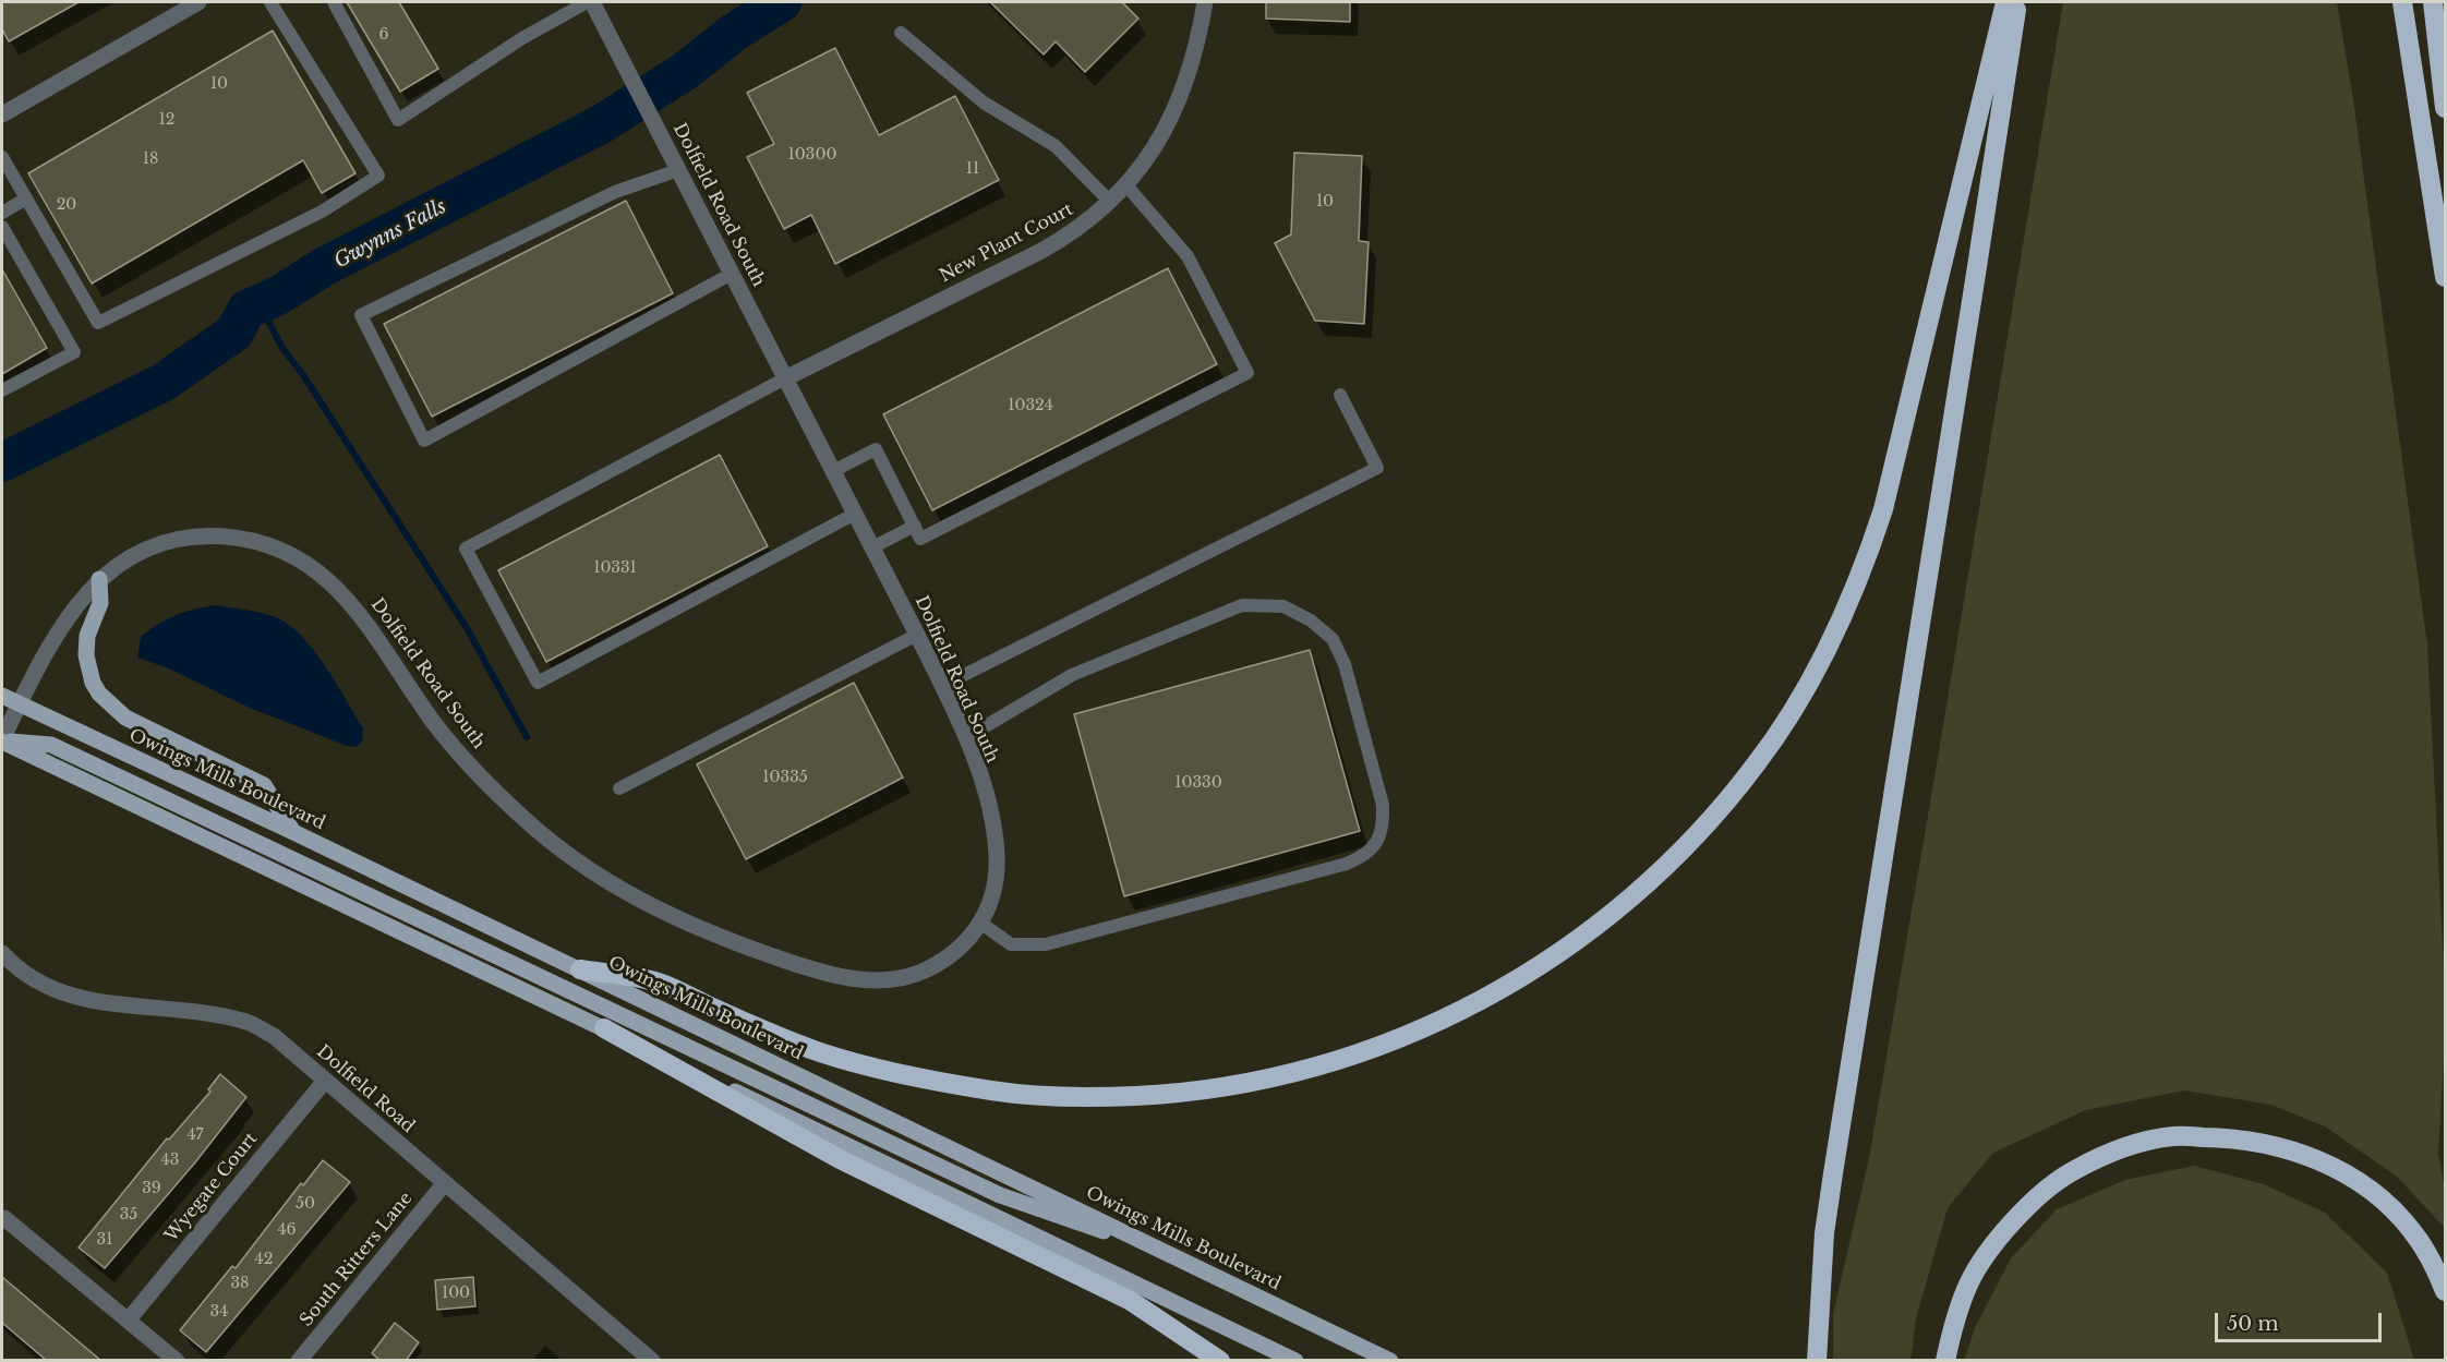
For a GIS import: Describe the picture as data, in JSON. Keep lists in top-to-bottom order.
{
  "streets": {
    "main road": ["Owings Mills Boulevard"],
    "street": [
      "Dolfield Road South",
      "New Plant Court",
      "Dolfield Road",
      "Wyegate Court",
      "South Ritters Lane"
    ]
  },
  "crossings": [
    ["Dolfield Road South", "New Plant Court"],
    ["Dolfield Road South", "Owings Mills Boulevard"],
    ["Dolfield Road", "Wyegate Court"],
    ["Dolfield Road", "South Ritters Lane"]
  ],
  "water": ["Gwynns Falls"],
  "house_numbers": [
    "6",
    "10",
    "12",
    "10300",
    "18",
    "11",
    "10",
    "20",
    "10324",
    "10331",
    "10335",
    "10330",
    "47",
    "43",
    "39",
    "50",
    "35",
    "46",
    "31",
    "42",
    "38",
    "100",
    "34"
  ],
  "scale_bar": "50 m"
}
